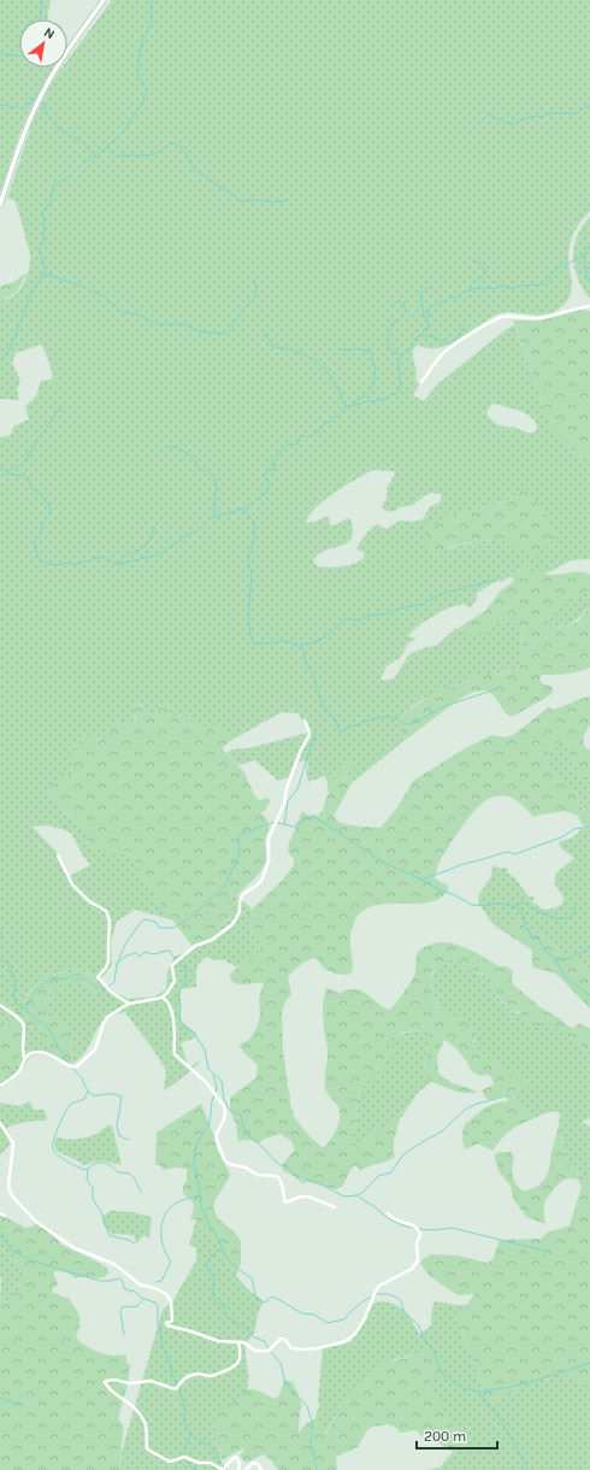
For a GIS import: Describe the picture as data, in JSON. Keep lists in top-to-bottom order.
{
  "scale_bar": "200 m",
  "north": "top right"
}
